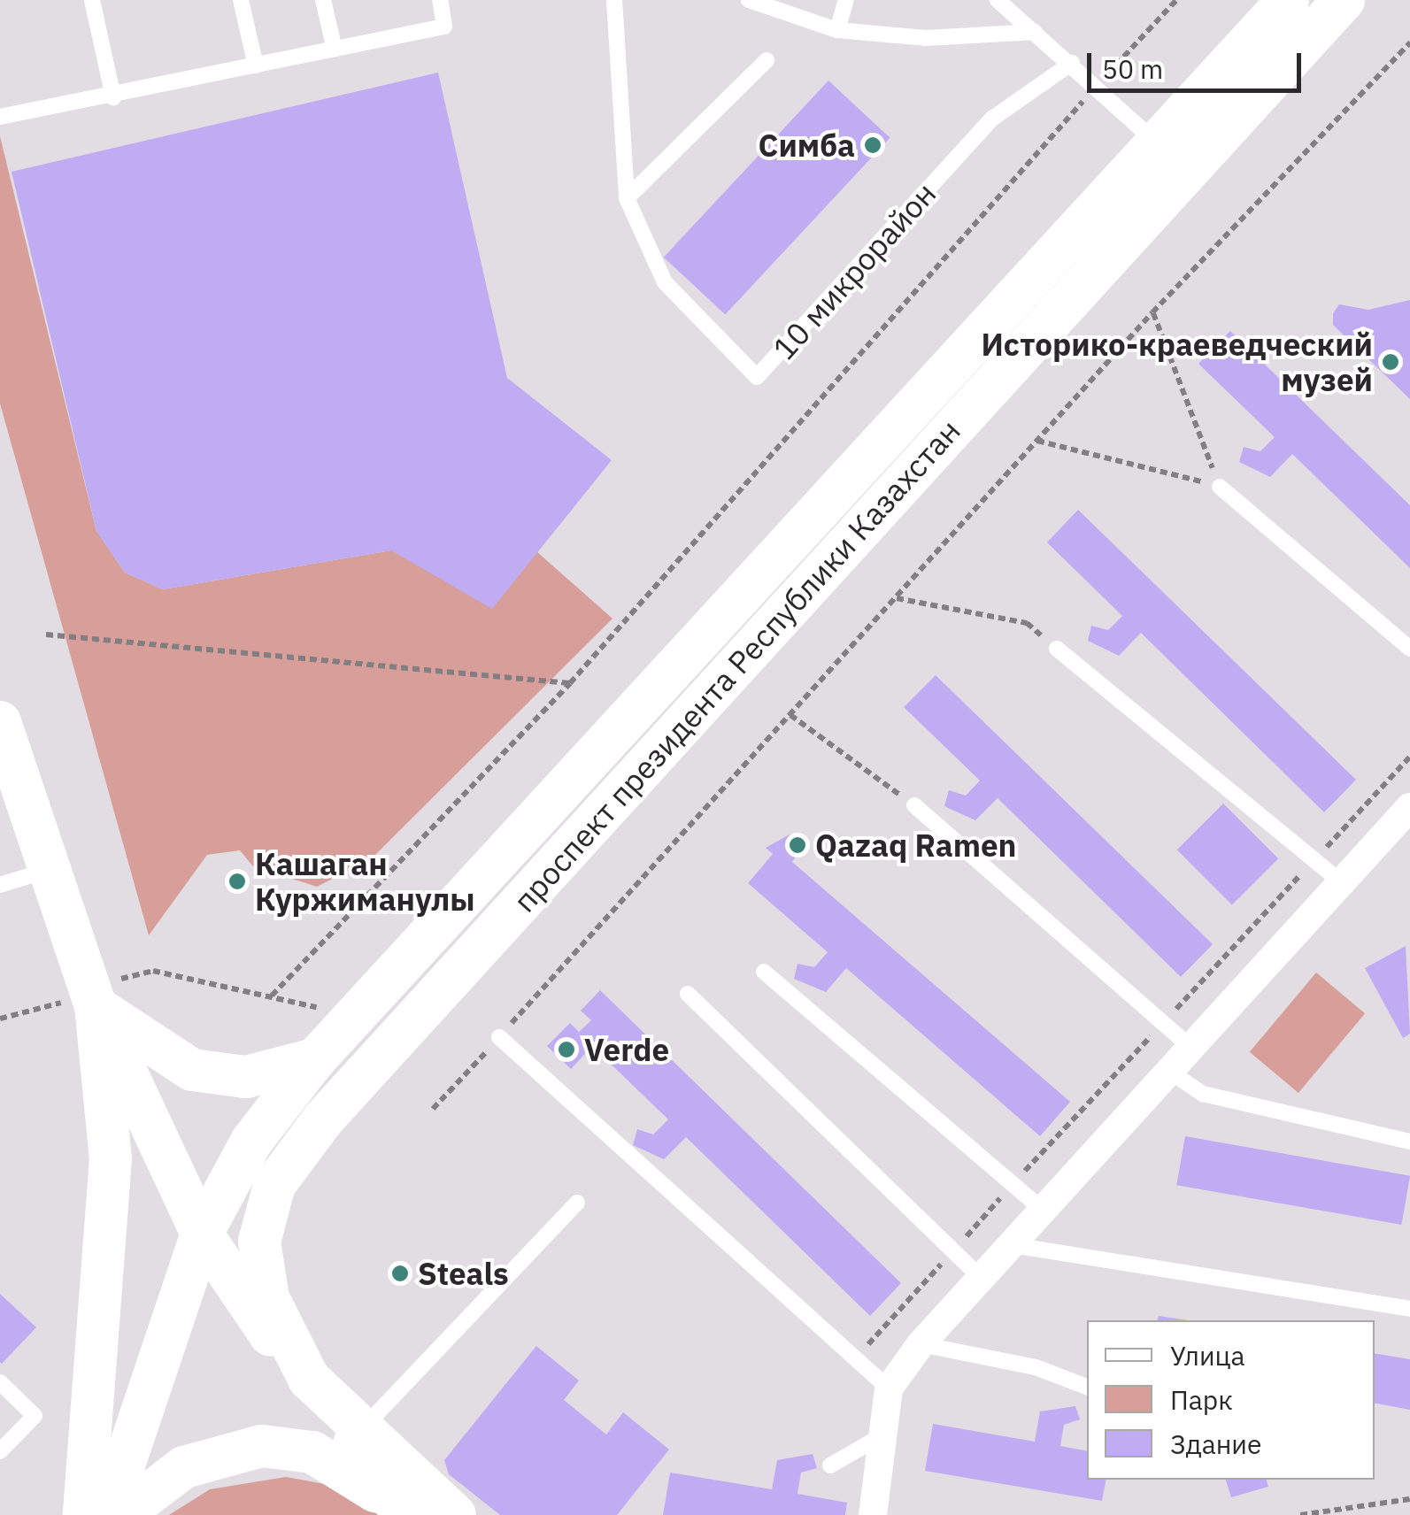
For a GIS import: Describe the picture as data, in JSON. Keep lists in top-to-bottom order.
{
  "streets": {
    "main road": ["проспект президента Республики Казахстан"],
    "lane": ["10 микрорайон"]
  },
  "places": [
    "Симба",
    "Историко-краеведческий музей",
    "Qazaq Ramen",
    "Кашаган Куржиманулы",
    "Verde",
    "Steals"
  ],
  "legend": ["Улица", "Парк", "Здание"],
  "scale_bar": "50 m"
}
